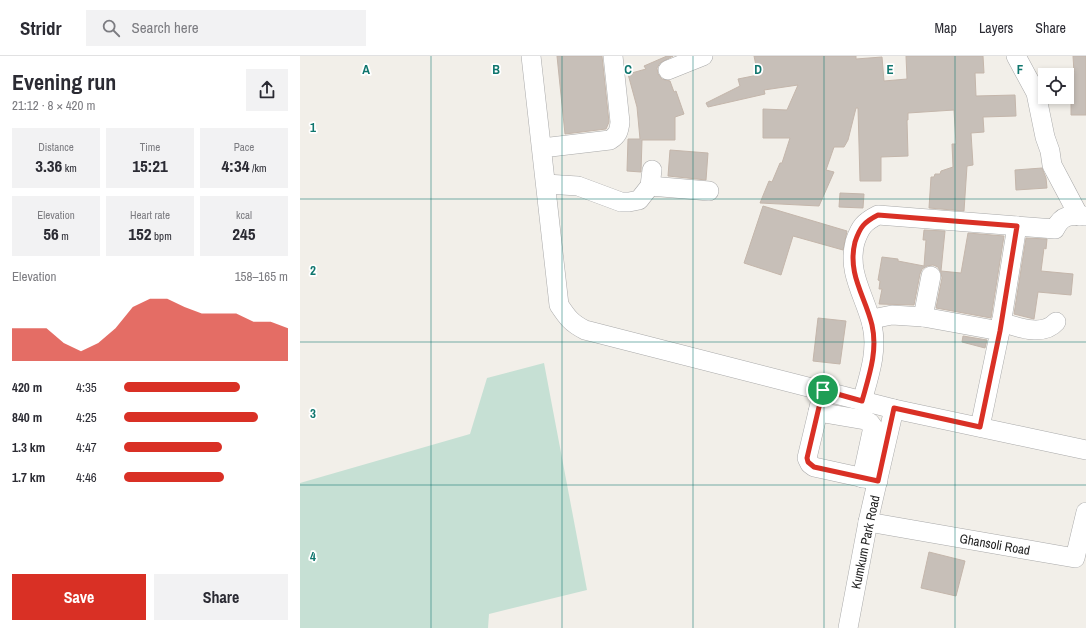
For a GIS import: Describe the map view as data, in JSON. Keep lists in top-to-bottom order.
{
  "streets": {
    "street": ["Kumkum Park Road", "Ghansoli Road"]
  },
  "crossings": [
    ["Kumkum Park Road", "Ghansoli Road"]
  ],
  "page": {
    "header": "Stridr",
    "search": "Search here",
    "nav": ["Map", "Layers", "Share"],
    "heading": ["Evening run", "21:12 · 8 × 420 m"],
    "stats": [
      ["Distance", "3.36 km"],
      ["Time", "15:21"],
      ["Pace", "4:34 /km"],
      ["Elevation", "56 m"],
      ["Heart rate", "152 bpm"],
      ["kcal", "245"]
    ],
    "chart": ["Elevation", "158–165 m"],
    "list": [
      {
        "name": "420 m",
        "note": "4:35"
      },
      {
        "name": "840 m",
        "note": "4:25"
      },
      {
        "name": "1.3 km",
        "note": "4:47"
      },
      {
        "name": "1.7 km",
        "note": "4:46"
      }
    ],
    "buttons": ["Save", "Share"]
  },
  "grid": {
    "columns": [
      "A",
      "B",
      "C",
      "D",
      "E",
      "F"
    ],
    "rows": [
      "1",
      "2",
      "3",
      "4"
    ]
  }
}
